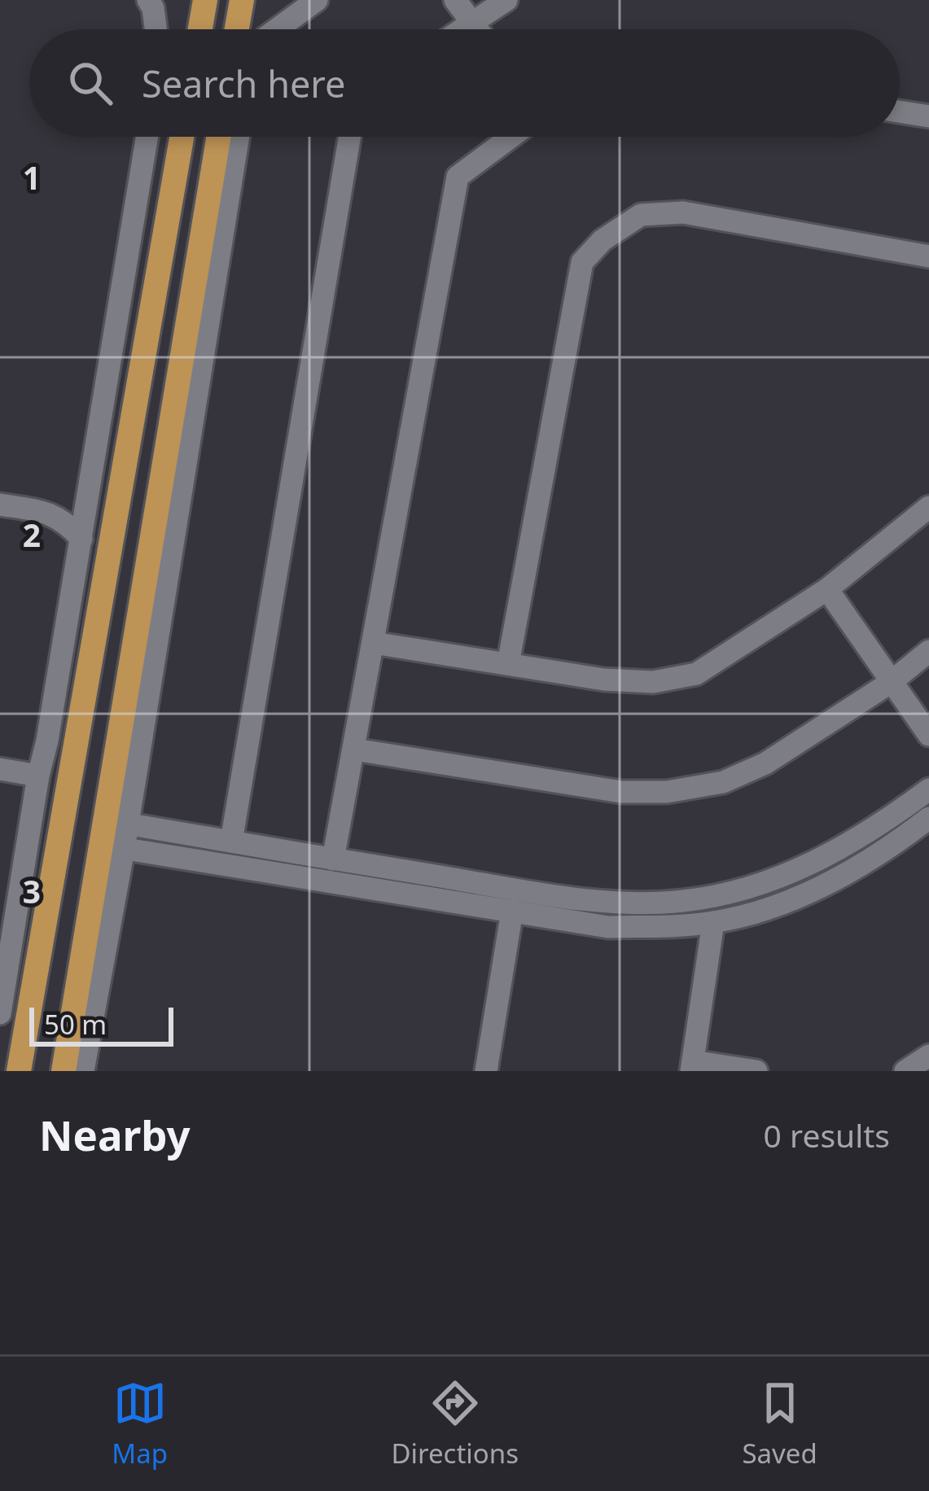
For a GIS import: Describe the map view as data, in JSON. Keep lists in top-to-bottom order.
{
  "scale_bar": "50 m",
  "page": {
    "search": "Search here",
    "scale": "50 m",
    "heading": ["Nearby", "0 results"],
    "nav": ["Map", "Directions", "Saved"]
  },
  "grid": {
    "rows": ["1", "2", "3"]
  }
}
